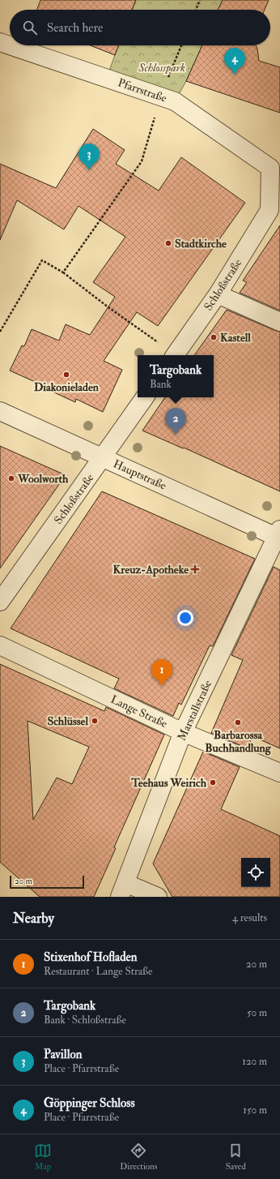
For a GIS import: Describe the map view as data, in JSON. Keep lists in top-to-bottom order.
{
  "streets": {
    "street": [
      "Pfarrstraße",
      "Schloßstraße",
      "Hauptstraße",
      "Marstallstraße",
      "Lange Straße"
    ]
  },
  "crossings": [
    ["Pfarrstraße", "Schloßstraße"],
    ["Schloßstraße", "Hauptstraße"],
    ["Hauptstraße", "Marstallstraße"],
    ["Marstallstraße", "Lange Straße"]
  ],
  "parks": ["Schlosspark"],
  "places": {
    "other": [
      "Stadtkirche",
      "Kastell",
      "Diakonieladen",
      "Woolworth",
      "Schlüssel",
      "Barbarossa Buchhandlung",
      "Teehaus Weirich"
    ],
    "health": ["Kreuz-Apotheke"]
  },
  "scale_bar": "20 m",
  "page": {
    "search": "Search here",
    "pins": [
      "4",
      "3",
      "2",
      "1"
    ],
    "popup": ["Targobank", "Bank"],
    "scale": "20 m",
    "heading": ["Nearby", "4 results"],
    "list": [
      {
        "mark": "1",
        "name": "Stixenhof Hofladen",
        "note": "Restaurant · Lange Straße",
        "value": "20 m"
      },
      {
        "mark": "2",
        "name": "Targobank",
        "note": "Bank · Schloßstraße",
        "value": "50 m"
      },
      {
        "mark": "3",
        "name": "Pavillon",
        "note": "Place · Pfarrstraße",
        "value": "120 m"
      },
      {
        "mark": "4",
        "name": "Göppinger Schloss",
        "note": "Place · Pfarrstraße",
        "value": "150 m"
      }
    ],
    "nav": ["Map", "Directions", "Saved"]
  }
}
